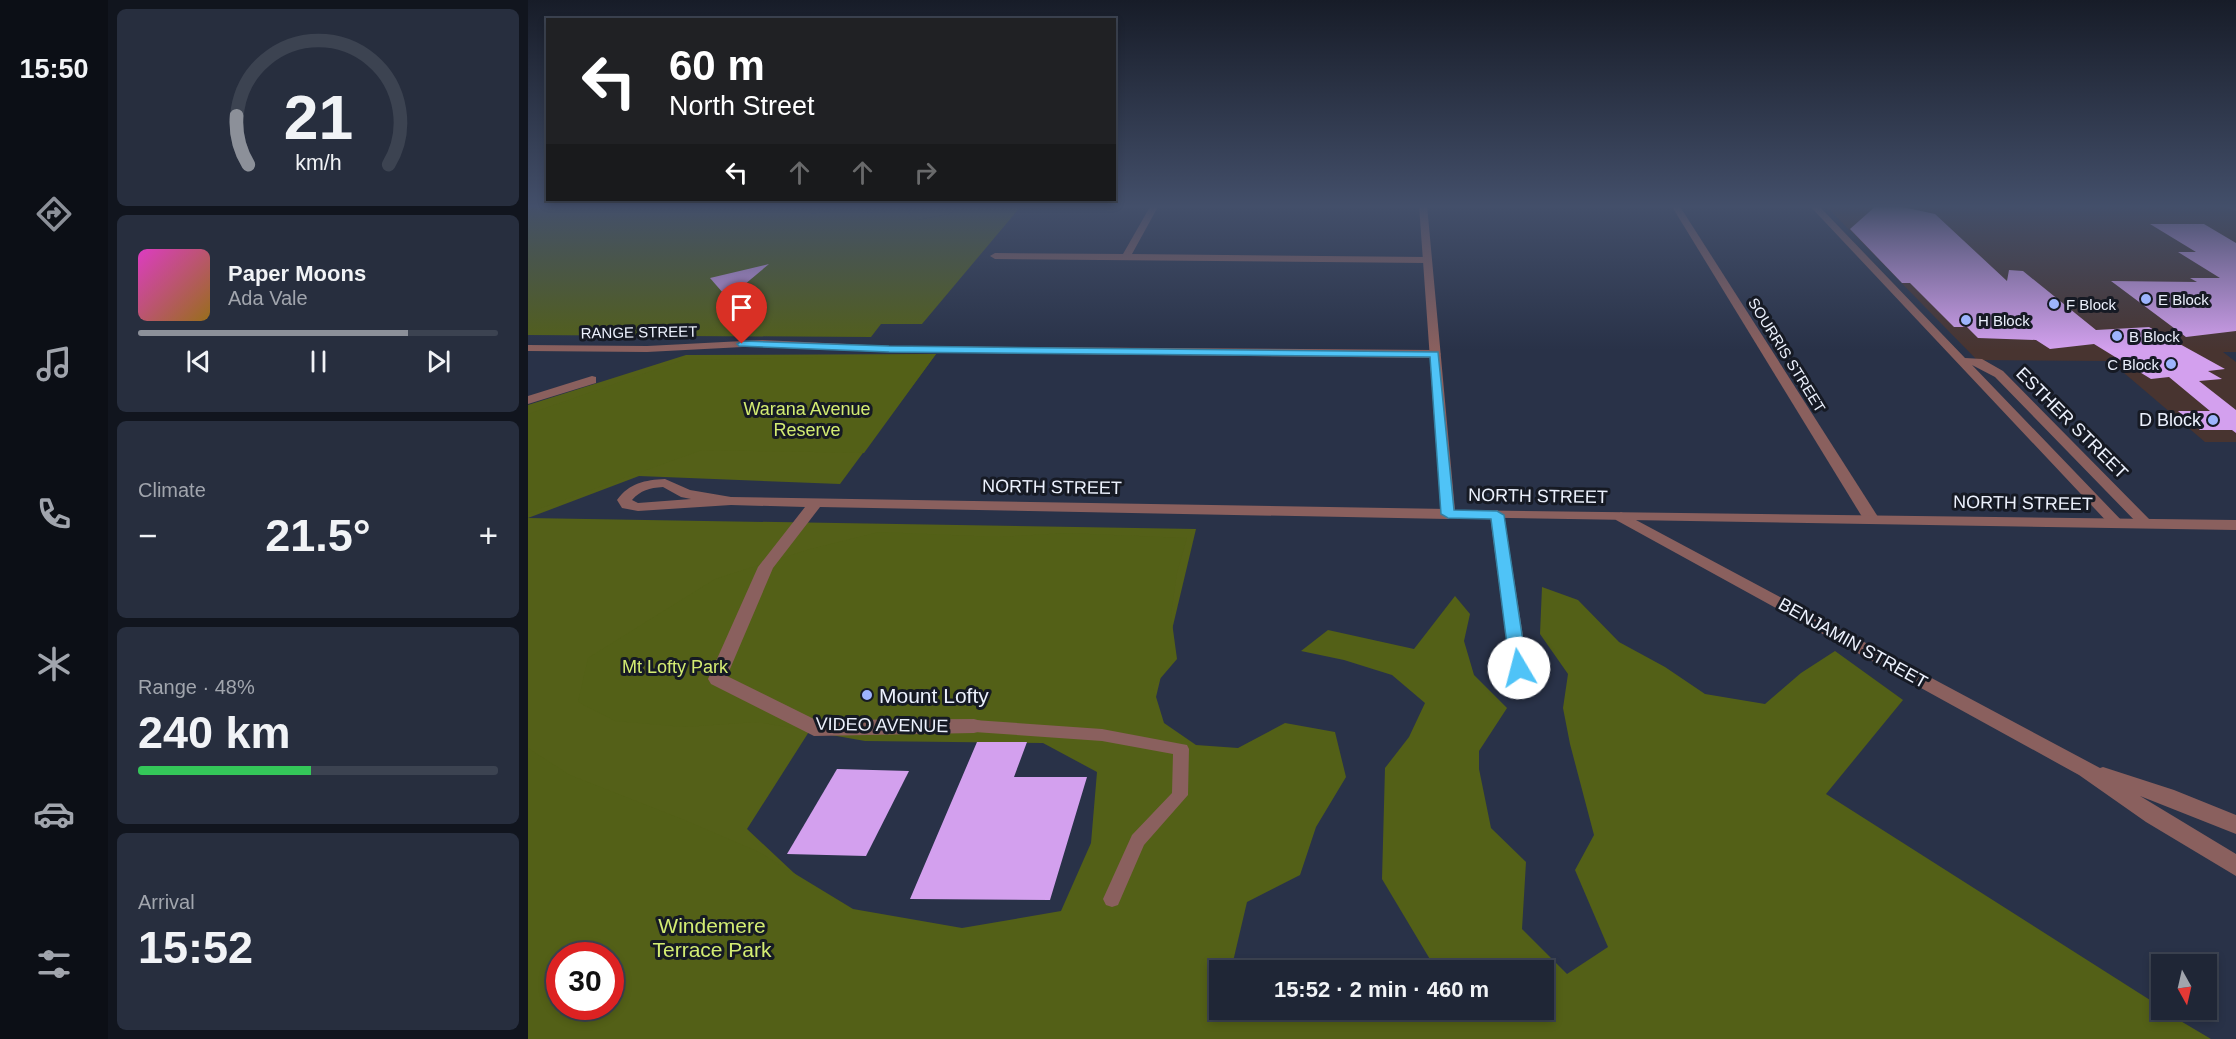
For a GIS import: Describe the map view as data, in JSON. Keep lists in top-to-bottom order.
{
  "streets": {
    "street": [
      "RANGE STREET",
      "SOURRIS STREET",
      "ESTHER STREET",
      "NORTH STREET",
      "BENJAMIN STREET",
      "VIDEO AVENUE"
    ]
  },
  "crossings": [
    ["SOURRIS STREET", "NORTH STREET"],
    ["ESTHER STREET", "NORTH STREET"],
    ["NORTH STREET", "BENJAMIN STREET"],
    ["NORTH STREET", "VIDEO AVENUE"]
  ],
  "parks": ["Warana Avenue Reserve", "Mt Lofty Park", "Windemere Terrace Park"],
  "places": [
    "E Block",
    "F Block",
    "H Block",
    "B Block",
    "C Block",
    "D Block",
    "Mount Lofty"
  ],
  "north": "bottom",
  "page": {
    "tabs": "15:50",
    "turn": ["60 m", "North Street"],
    "song": ["Paper Moons", "Ada Vale"],
    "tile": [
      "Climate",
      ["Range · 48%", "240 km"],
      ["Arrival", "15:52"]
    ],
    "heat": ["−", "21.5°", "+"],
    "limit": "30",
    "trip": "15:52 · 2 min · 460 m",
    "gauge": ["21", "km/h"]
  }
}
